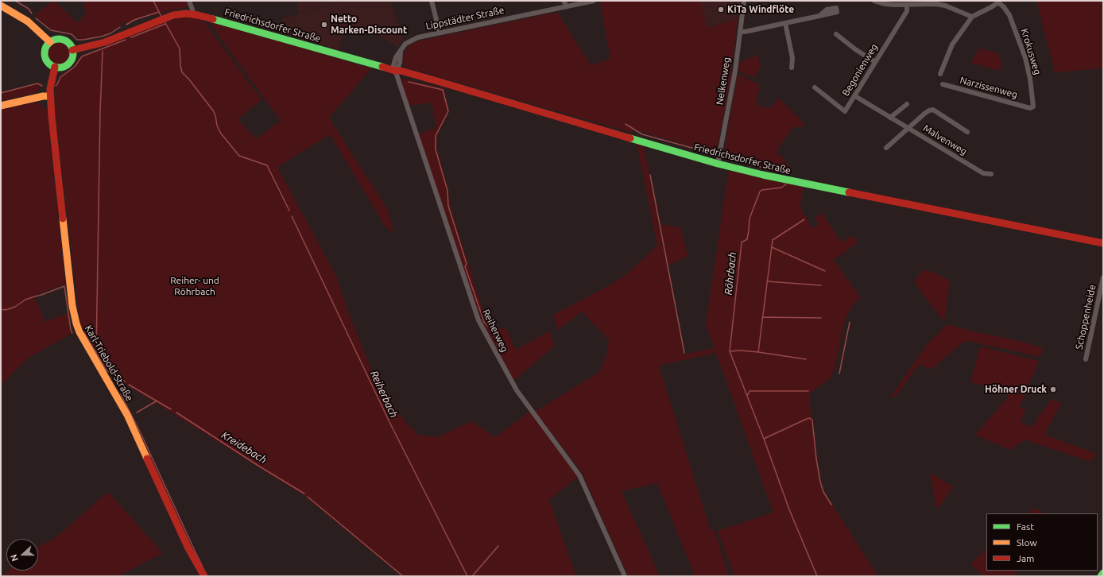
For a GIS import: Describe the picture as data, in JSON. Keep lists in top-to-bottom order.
{
  "streets": {
    "main road": ["Friedrichsdorfer Straße", "Karl-Triebold-Straße"],
    "street": [
      "Lippstädter Straße",
      "Krokusweg",
      "Begonienweg",
      "Nelkenweg",
      "Narzissenweg",
      "Malvenweg",
      "Schoppenheide",
      "Reiherweg"
    ]
  },
  "crossings": [
    ["Lippstädter Straße", "Friedrichsdorfer Straße"],
    ["Lippstädter Straße", "Reiherweg"],
    ["Friedrichsdorfer Straße", "Nelkenweg"],
    ["Friedrichsdorfer Straße", "Reiherweg"],
    ["Friedrichsdorfer Straße", "Karl-Triebold-Straße"],
    ["Krokusweg", "Narzissenweg"],
    ["Begonienweg", "Malvenweg"]
  ],
  "water": ["Röhrbach", "Reiherbach", "Kreidebach"],
  "parks": ["Reiher- und Röhrbach"],
  "places": ["KiTa Windflöte", "Netto Marken-Discount", "Höhner Druck"],
  "legend": ["Fast", "Slow", "Jam"],
  "north": "left"
}
